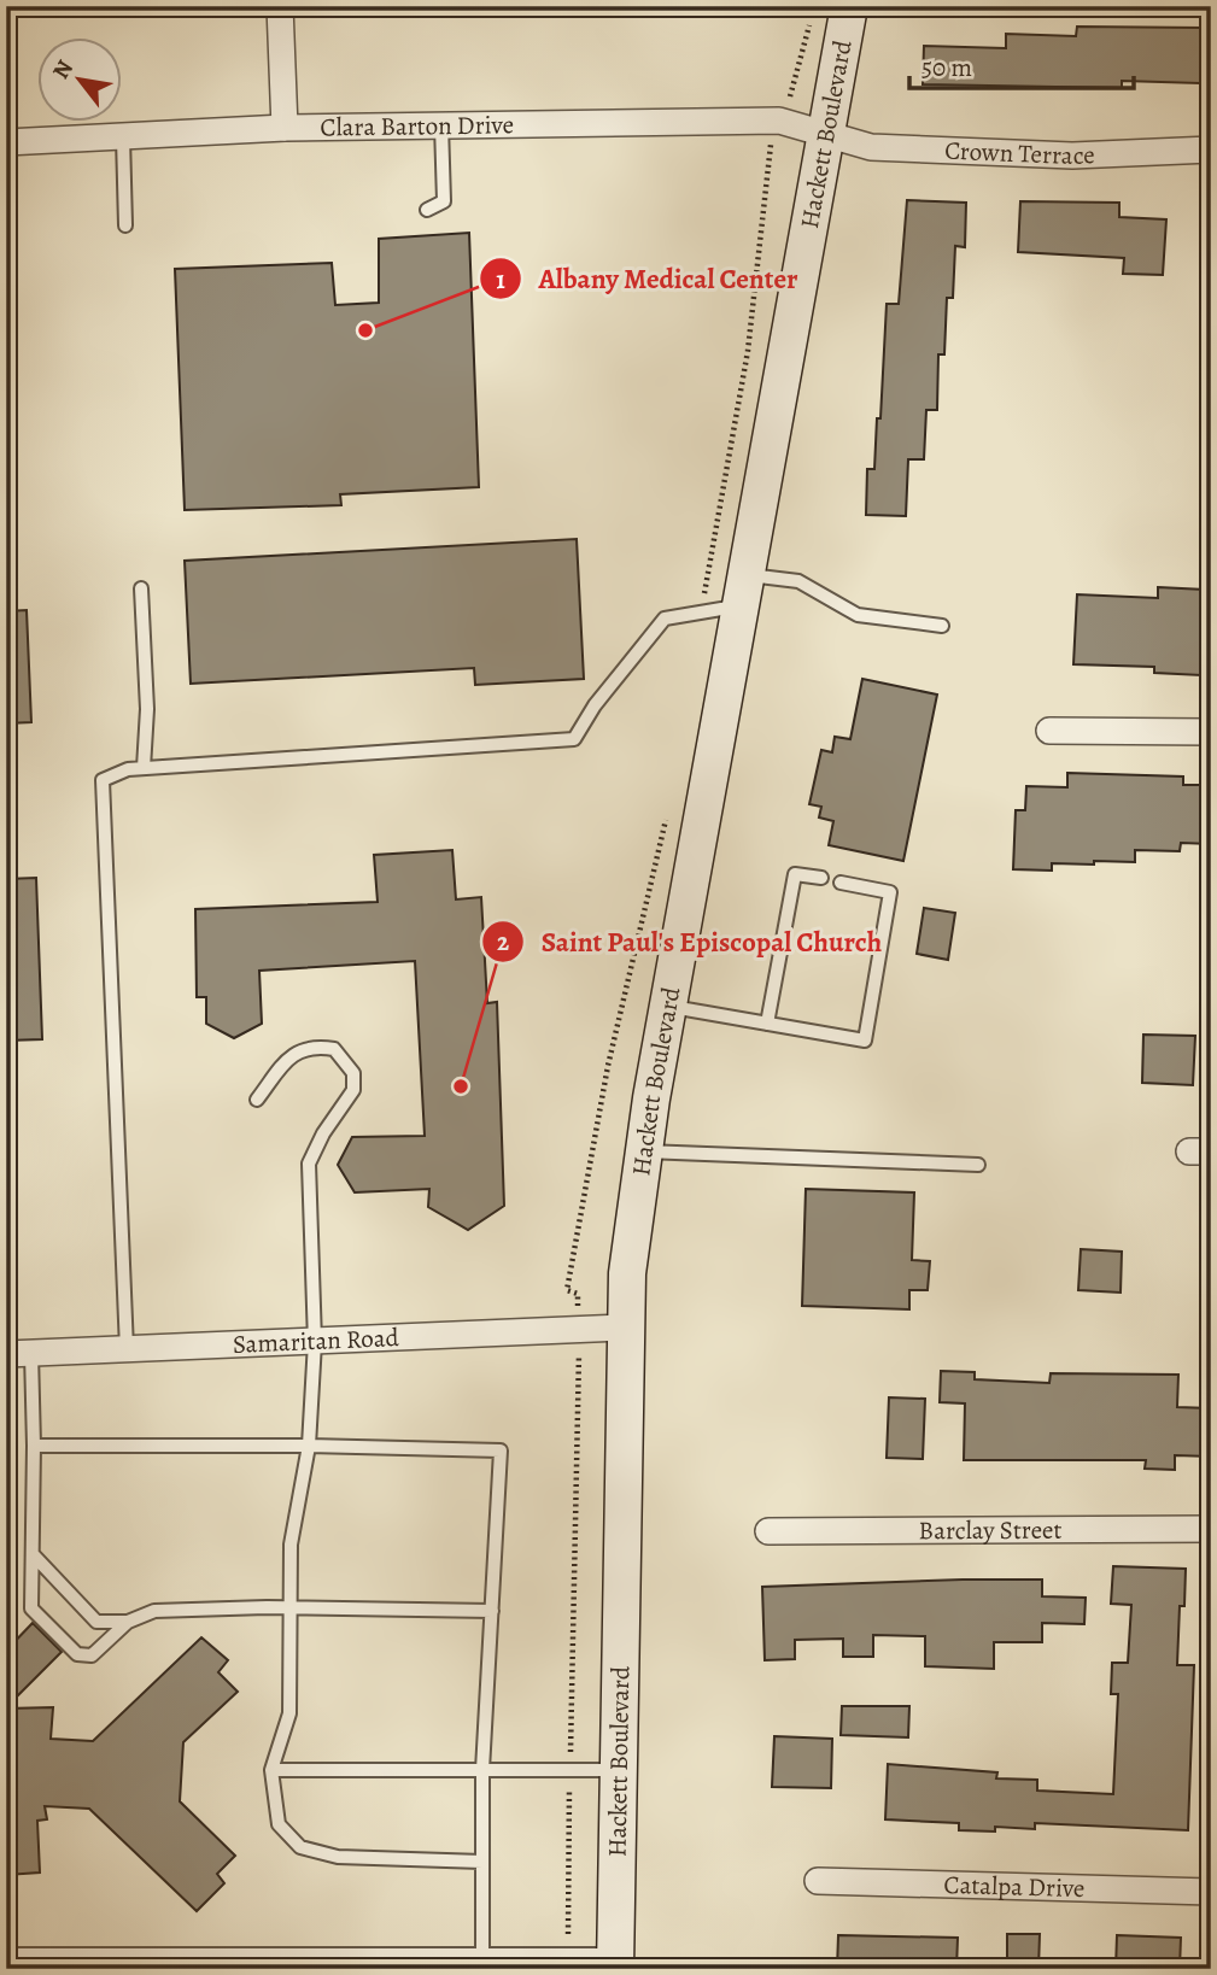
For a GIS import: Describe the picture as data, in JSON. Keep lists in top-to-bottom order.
{
  "streets": {
    "street": [
      "Clara Barton Drive",
      "Hackett Boulevard",
      "Crown Terrace",
      "Samaritan Road",
      "Barclay Street",
      "Catalpa Drive"
    ]
  },
  "crossings": [
    ["Clara Barton Drive", "Hackett Boulevard"],
    ["Clara Barton Drive", "Crown Terrace"],
    ["Hackett Boulevard", "Crown Terrace"],
    ["Hackett Boulevard", "Samaritan Road"]
  ],
  "places": ["Albany Medical Center", "Saint Paul's Episcopal Church"],
  "scale_bar": "50 m",
  "north": "top left"
}
